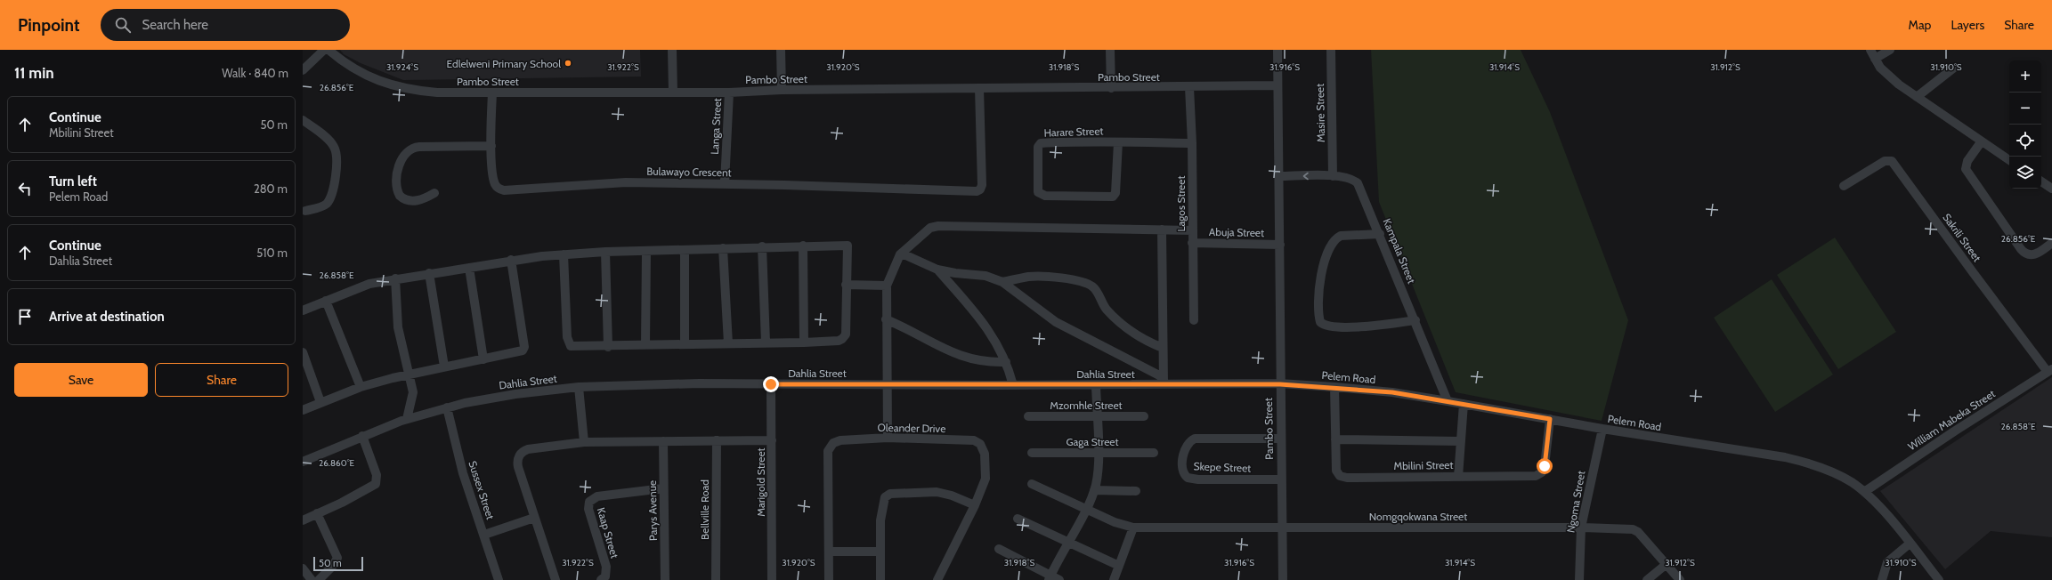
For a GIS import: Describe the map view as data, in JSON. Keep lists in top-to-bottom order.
{
  "streets": {
    "street": [
      "Pambo Street",
      "Masire Street",
      "Langa Street",
      "Harare Street",
      "Bulawayo Crescent",
      "Lagos Street",
      "Abuja Street",
      "Sakrili Street",
      "Kampala Street",
      "Dahlia Street",
      "Pelem Road",
      "Mzomhle Street",
      "William Mabeka Street",
      "Oleander Drive",
      "Gaga Street",
      "Mbilini Street",
      "Skepe Street",
      "Marigold Street",
      "Sussex Street",
      "Ngoma Street",
      "Bellville Road",
      "Parys Avenue",
      "Nomgqokwana Street",
      "Kaap Street"
    ]
  },
  "crossings": [
    ["Pambo Street", "Langa Street"],
    ["Pambo Street", "Bulawayo Crescent"],
    ["Pambo Street", "Lagos Street"],
    ["Pambo Street", "Abuja Street"],
    ["Pambo Street", "Kampala Street"],
    ["Pambo Street", "Dahlia Street"],
    ["Pambo Street", "Pelem Road"],
    ["Pambo Street", "Skepe Street"],
    ["Pambo Street", "Nomgqokwana Street"],
    ["Masire Street", "Kampala Street"],
    ["Langa Street", "Bulawayo Crescent"],
    ["Harare Street", "Lagos Street"],
    ["Lagos Street", "Abuja Street"],
    ["Sakrili Street", "William Mabeka Street"],
    ["Kampala Street", "Pelem Road"],
    ["Dahlia Street", "Pelem Road"],
    ["Dahlia Street", "Marigold Street"],
    ["Dahlia Street", "Sussex Street"],
    ["Pelem Road", "William Mabeka Street"],
    ["Pelem Road", "Mbilini Street"],
    ["Pelem Road", "Ngoma Street"],
    ["Ngoma Street", "Nomgqokwana Street"],
    ["Parys Avenue", "Kaap Street"]
  ],
  "places": ["Edlelweni Primary School"],
  "scale_bar": "50 m",
  "page": {
    "header": "Pinpoint",
    "search": "Search here",
    "nav": ["Map", "Layers", "Share"],
    "heading": ["11 min", "Walk · 840 m"],
    "map_buttons": ["+", "−"],
    "list": [
      ["Continue", "Mbilini Street", "50 m"],
      ["Turn left", "Pelem Road", "280 m"],
      ["Continue", "Dahlia Street", "510 m"],
      "Arrive at destination"
    ],
    "buttons": ["Save", "Share"],
    "scale": "50 m"
  },
  "coordinates": [
    "31.924°S",
    "31.922°S",
    "31.920°S",
    "31.918°S",
    "31.916°S",
    "31.914°S",
    "31.912°S",
    "31.910°S",
    "26.856°E",
    "26.858°E",
    "26.860°E"
  ]
}
